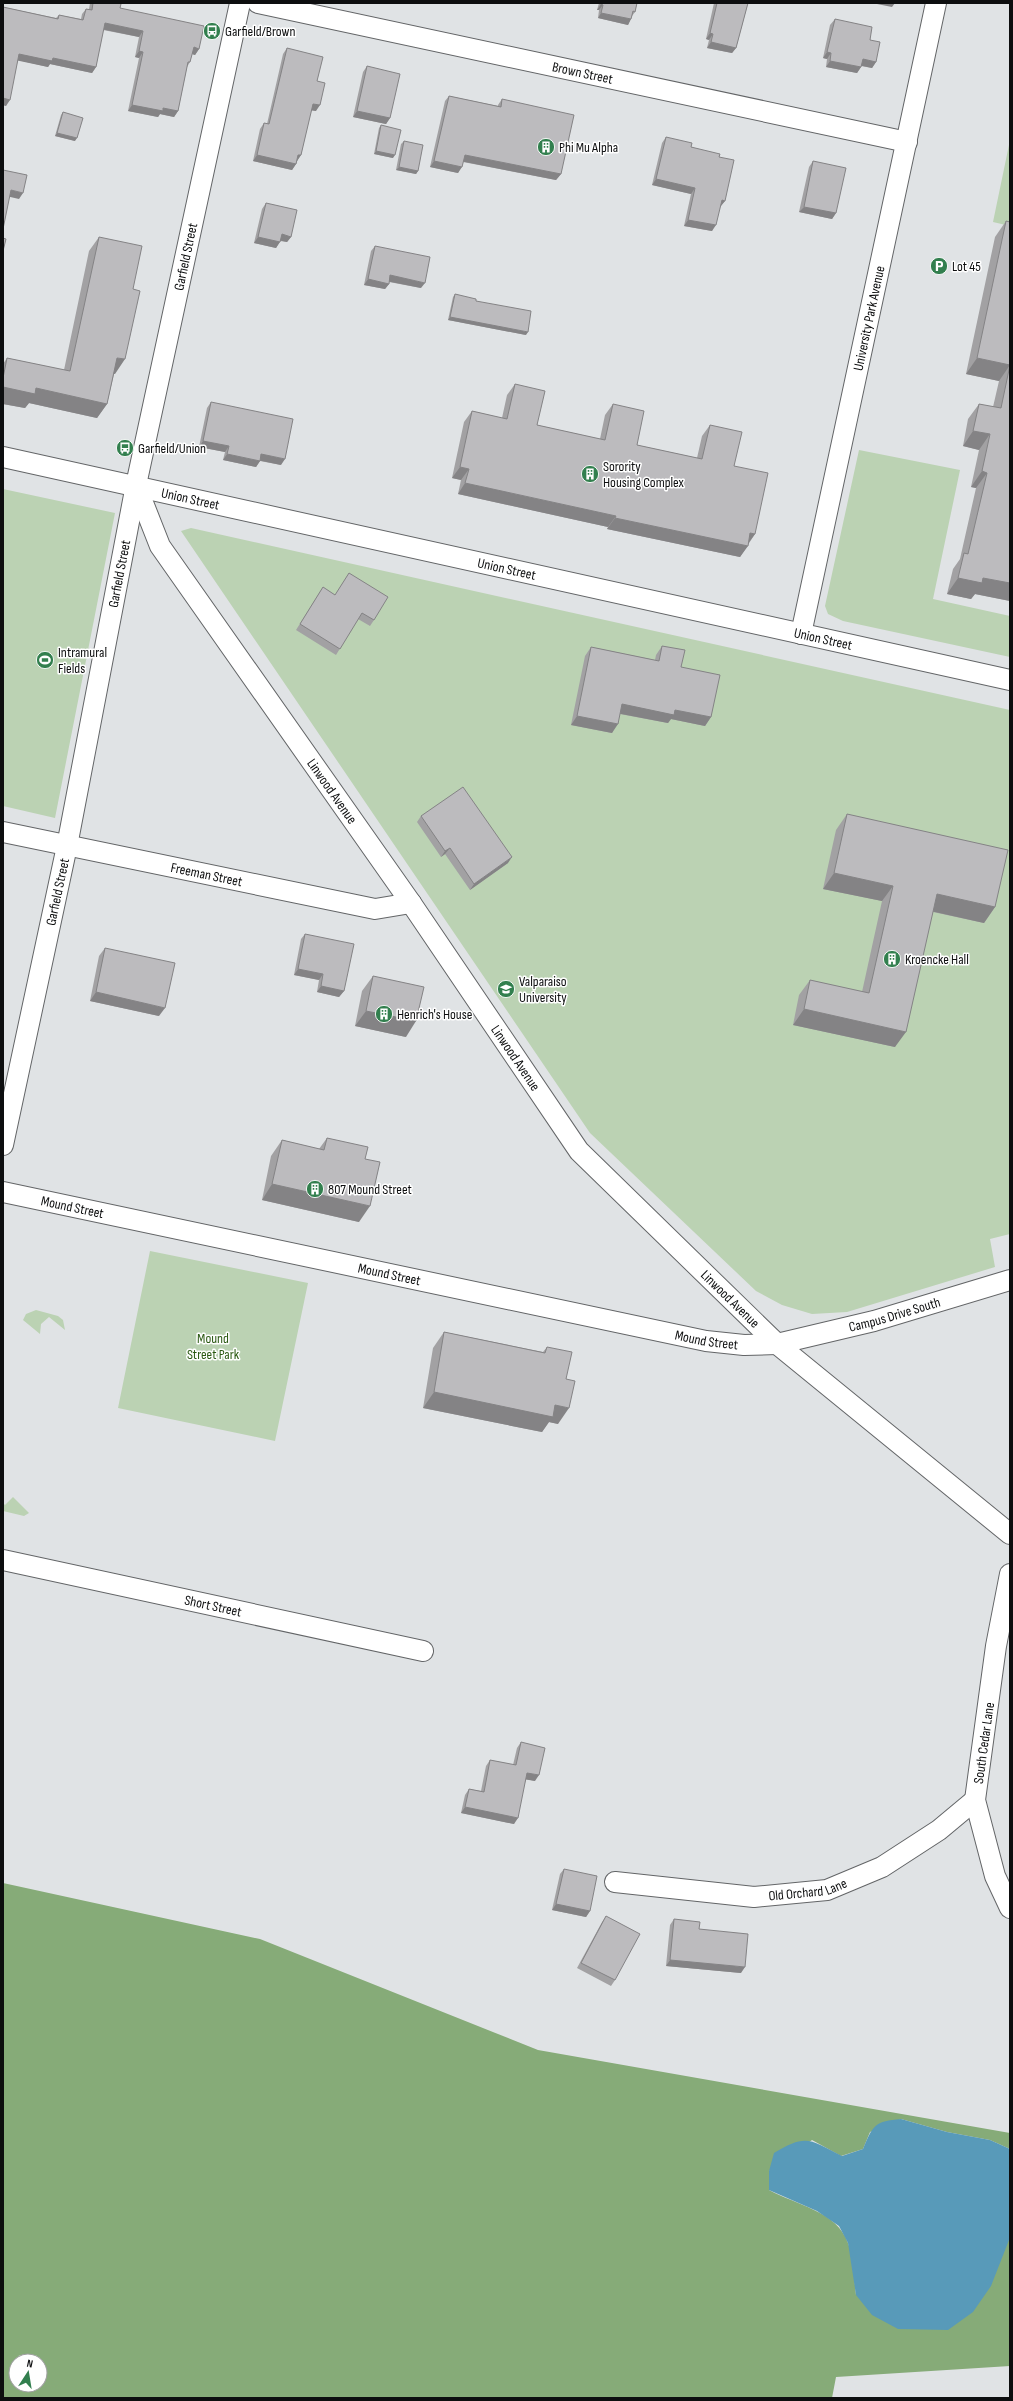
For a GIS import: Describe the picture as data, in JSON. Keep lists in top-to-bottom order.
{
  "streets": {
    "street": [
      "Brown Street",
      "Garfield Street",
      "University Park Avenue",
      "Union Street",
      "Linwood Avenue",
      "Freeman Street",
      "Mound Street",
      "Campus Drive South",
      "Short Street",
      "South Cedar Lane",
      "Old Orchard Lane"
    ]
  },
  "crossings": [
    ["Brown Street", "University Park Avenue"],
    ["Garfield Street", "Union Street"],
    ["Garfield Street", "Linwood Avenue"],
    ["Garfield Street", "Freeman Street"],
    ["University Park Avenue", "Union Street"],
    ["Union Street", "Linwood Avenue"],
    ["Linwood Avenue", "Freeman Street"],
    ["Linwood Avenue", "Mound Street"],
    ["Linwood Avenue", "Campus Drive South"],
    ["Mound Street", "Campus Drive South"],
    ["South Cedar Lane", "Old Orchard Lane"]
  ],
  "parks": ["Mound Street Park"],
  "places": {
    "bus stop": ["Garfield/Brown", "Garfield/Union"],
    "building": [
      "Phi Mu Alpha",
      "Sorority Housing Complex",
      "Kroencke Hall",
      "Henrich's House",
      "807 Mound Street"
    ],
    "parking": ["Lot 45"],
    "sports": ["Intramural Fields"],
    "school or university": ["Valparaiso University"]
  },
  "north": "top"
}
